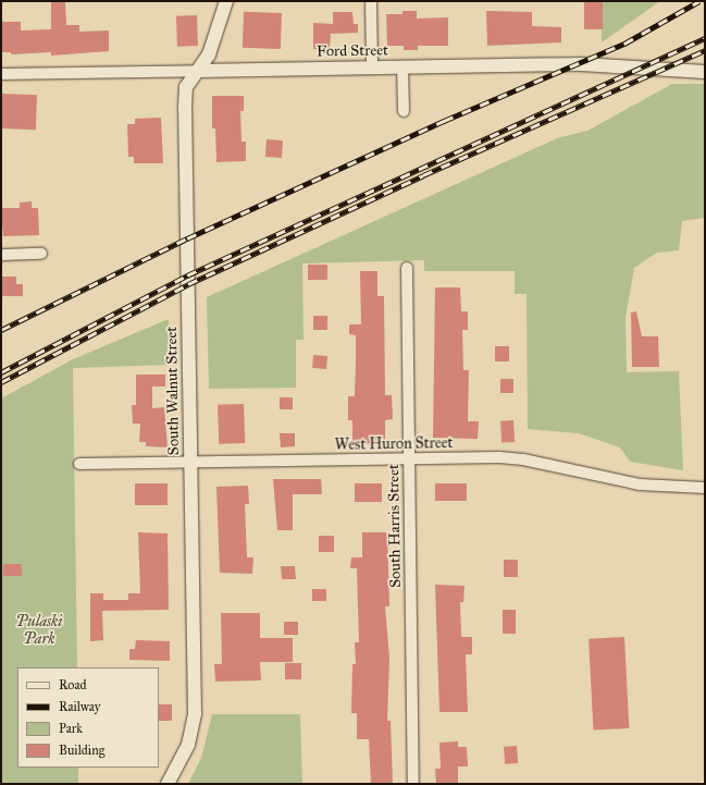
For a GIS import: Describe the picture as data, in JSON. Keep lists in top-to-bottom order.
{
  "streets": {
    "street": [
      "Ford Street",
      "South Walnut Street",
      "West Huron Street",
      "South Harris Street"
    ]
  },
  "crossings": [
    ["Ford Street", "South Walnut Street"],
    ["South Walnut Street", "West Huron Street"],
    ["West Huron Street", "South Harris Street"]
  ],
  "parks": ["Pulaski Park"],
  "legend": [
    "Road",
    "Railway",
    "Park",
    "Building"
  ]
}
